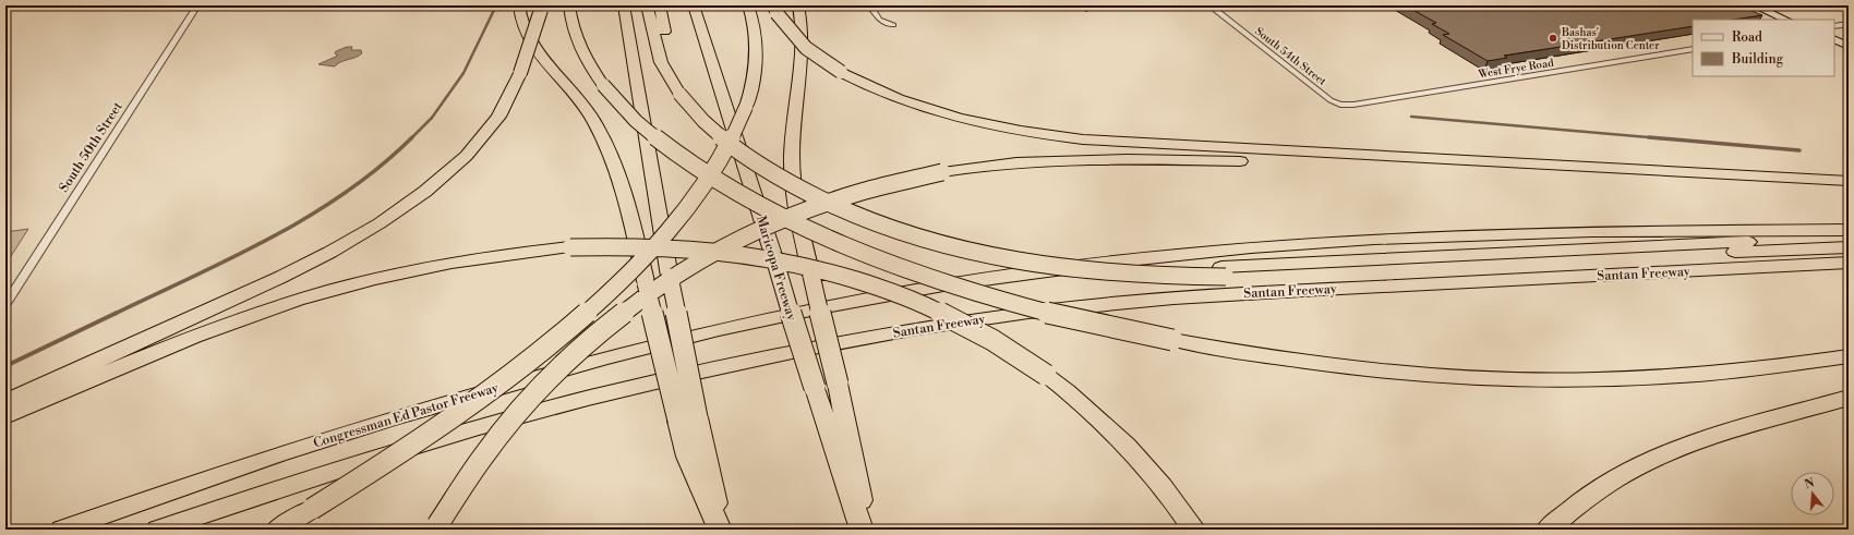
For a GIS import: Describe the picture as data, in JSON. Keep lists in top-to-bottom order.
{
  "streets": {
    "highway": ["Maricopa Freeway", "Santan Freeway", "Congressman Ed Pastor Freeway"],
    "street": ["South 54th Street", "West Frye Road", "South 50th Street"]
  },
  "crossings": [
    ["South 54th Street", "West Frye Road"],
    ["Maricopa Freeway", "Santan Freeway"]
  ],
  "places": ["Bashas' Distribution Center"],
  "legend": ["Road", "Building"],
  "north": "top"
}
